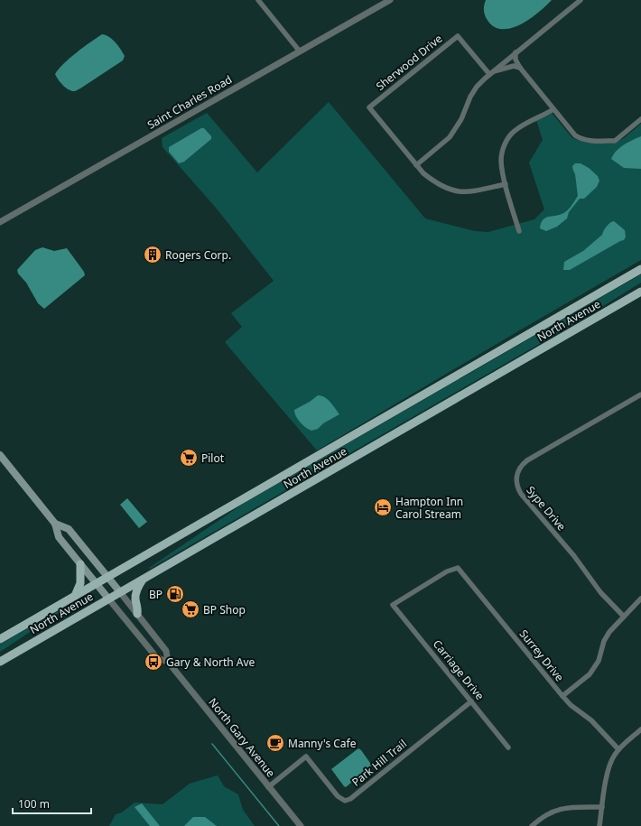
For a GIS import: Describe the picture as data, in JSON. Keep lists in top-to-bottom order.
{
  "streets": {
    "main road": ["North Avenue", "North Gary Avenue"],
    "street": [
      "Sherwood Drive",
      "Saint Charles Road",
      "Sype Drive",
      "Surrey Drive",
      "Carriage Drive",
      "Park Hill Trail"
    ]
  },
  "crossings": [
    ["North Avenue", "North Gary Avenue"],
    ["Surrey Drive", "Carriage Drive"],
    ["Carriage Drive", "Park Hill Trail"],
    ["North Gary Avenue", "Park Hill Trail"]
  ],
  "places": {
    "building": ["Rogers Corp."],
    "supermarket": ["Pilot", "BP Shop"],
    "hotel": ["Hampton Inn Carol Stream"],
    "fuel station": ["BP"],
    "bus stop": ["Gary & North Ave"],
    "cafe": ["Manny's Cafe"]
  },
  "scale_bar": "100 m"
}
